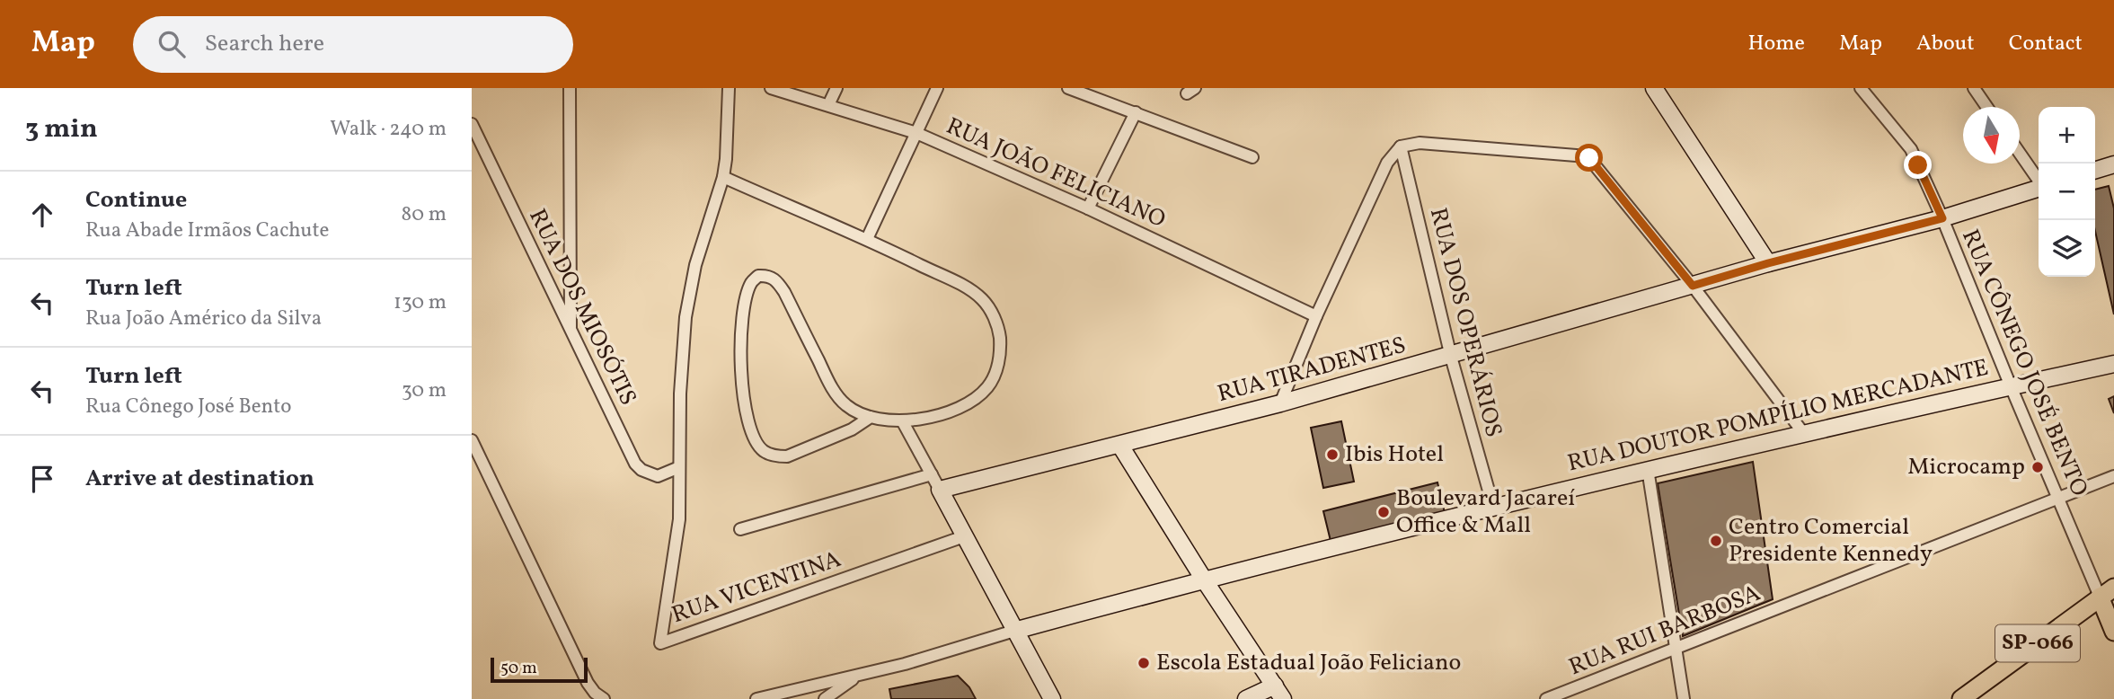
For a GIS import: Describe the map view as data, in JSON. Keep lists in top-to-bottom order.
{
  "streets": {
    "main road": ["RUA TIRADENTES", "RUA DOUTOR POMPÍLIO MERCADANTE", "SP-066"],
    "street": [
      "RUA JOÃO FELICIANO",
      "RUA DOS MIOSÓTIS",
      "RUA DOS OPERÁRIOS",
      "RUA CÔNEGO JOSÉ BENTO",
      "RUA VICENTINA",
      "RUA RUI BARBOSA"
    ]
  },
  "crossings": [
    ["RUA DOS MIOSÓTIS", "RUA VICENTINA"],
    ["RUA DOS OPERÁRIOS", "RUA TIRADENTES"],
    ["RUA DOS OPERÁRIOS", "RUA DOUTOR POMPÍLIO MERCADANTE"],
    ["RUA CÔNEGO JOSÉ BENTO", "RUA TIRADENTES"],
    ["RUA CÔNEGO JOSÉ BENTO", "RUA DOUTOR POMPÍLIO MERCADANTE"],
    ["RUA CÔNEGO JOSÉ BENTO", "RUA RUI BARBOSA"],
    ["RUA CÔNEGO JOSÉ BENTO", "SP-066"]
  ],
  "places": [
    "Ibis Hotel",
    "Microcamp",
    "Boulevard Jacareí Office & Mall",
    "Centro Comercial Presidente Kennedy",
    "Escola Estadual João Feliciano"
  ],
  "scale_bar": "50 m",
  "north": "bottom",
  "page": {
    "header": "Map",
    "search": "Search here",
    "nav": [
      "Home",
      "Map",
      "About",
      "Contact"
    ],
    "heading": ["3 min", "Walk · 240 m"],
    "map_buttons": ["+", "−"],
    "list": [
      ["Continue", "Rua Abade Irmãos Cachute", "80 m"],
      ["Turn left", "Rua João Américo da Silva", "130 m"],
      ["Turn left", "Rua Cônego José Bento", "30 m"],
      "Arrive at destination"
    ],
    "scale": "50 m"
  }
}
